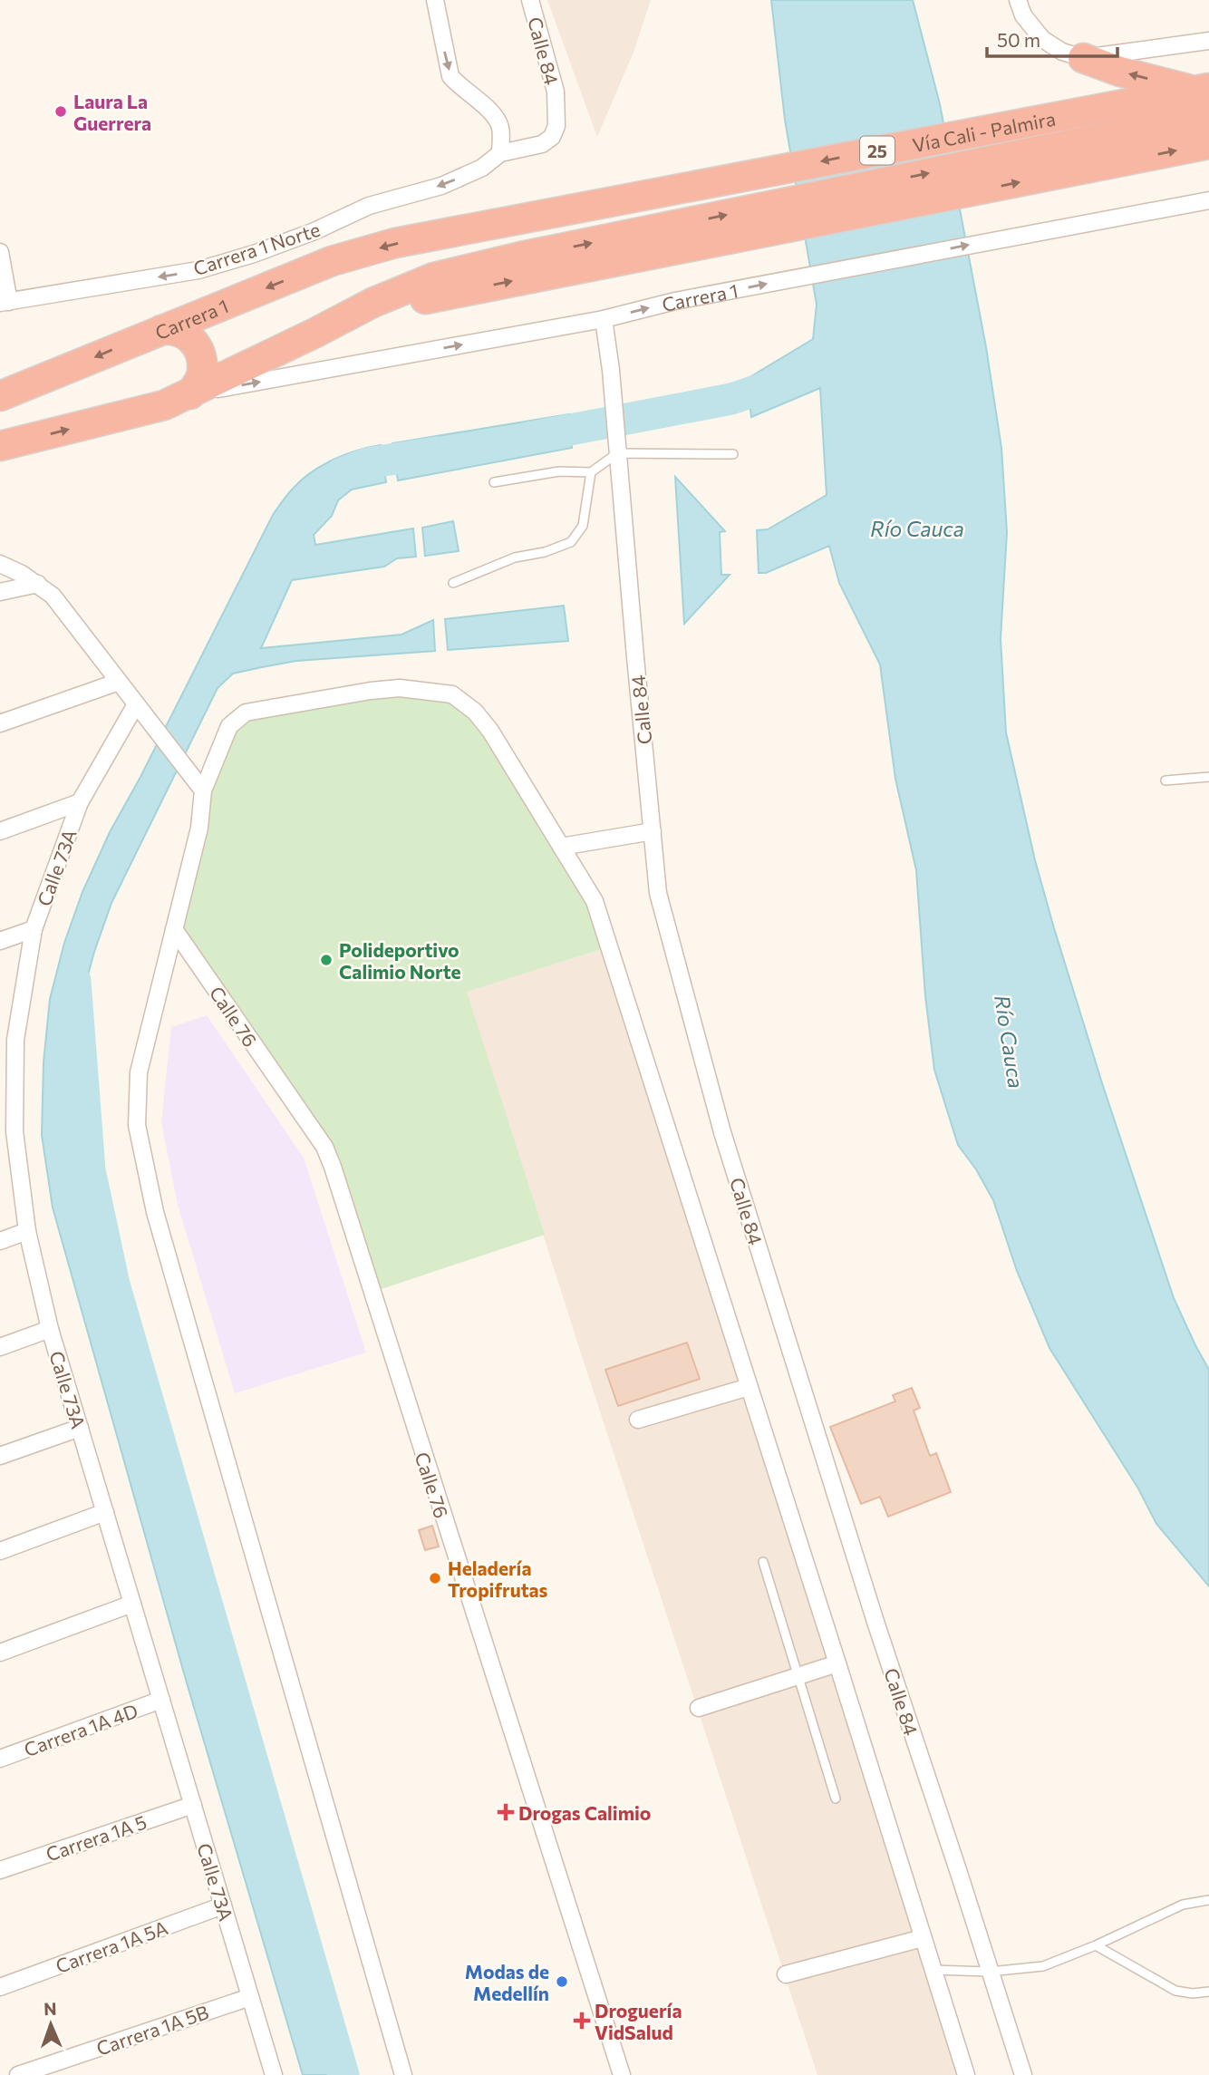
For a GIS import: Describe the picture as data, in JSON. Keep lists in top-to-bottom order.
{
  "streets": {
    "highway": ["Vía Cali - Palmira", "25", "Carrera 1"],
    "street": [
      "Calle 84",
      "Carrera 1 Norte",
      "Calle 73A",
      "Calle 76",
      "Carrera 1A 4D",
      "Carrera 1A 5",
      "Carrera 1A 5A",
      "Carrera 1A 5B"
    ]
  },
  "crossings": [
    ["Calle 84", "Carrera 1 Norte"],
    ["Calle 84", "Carrera 1"],
    ["Vía Cali - Palmira", "Carrera 1"],
    ["Calle 73A", "Carrera 1A 4D"],
    ["Calle 73A", "Carrera 1A 5"],
    ["Calle 73A", "Carrera 1A 5A"],
    ["Calle 73A", "Carrera 1A 5B"]
  ],
  "one_way": ["Carrera 1 Norte"],
  "water": ["Río Cauca"],
  "places": {
    "other": [
      "Laura La Guerrera",
      "Polideportivo Calimio Norte",
      "Heladería Tropifrutas",
      "Modas de Medellín"
    ],
    "health": ["Drogas Calimio", "Droguería VidSalud"]
  },
  "scale_bar": "50 m",
  "north": "top"
}
